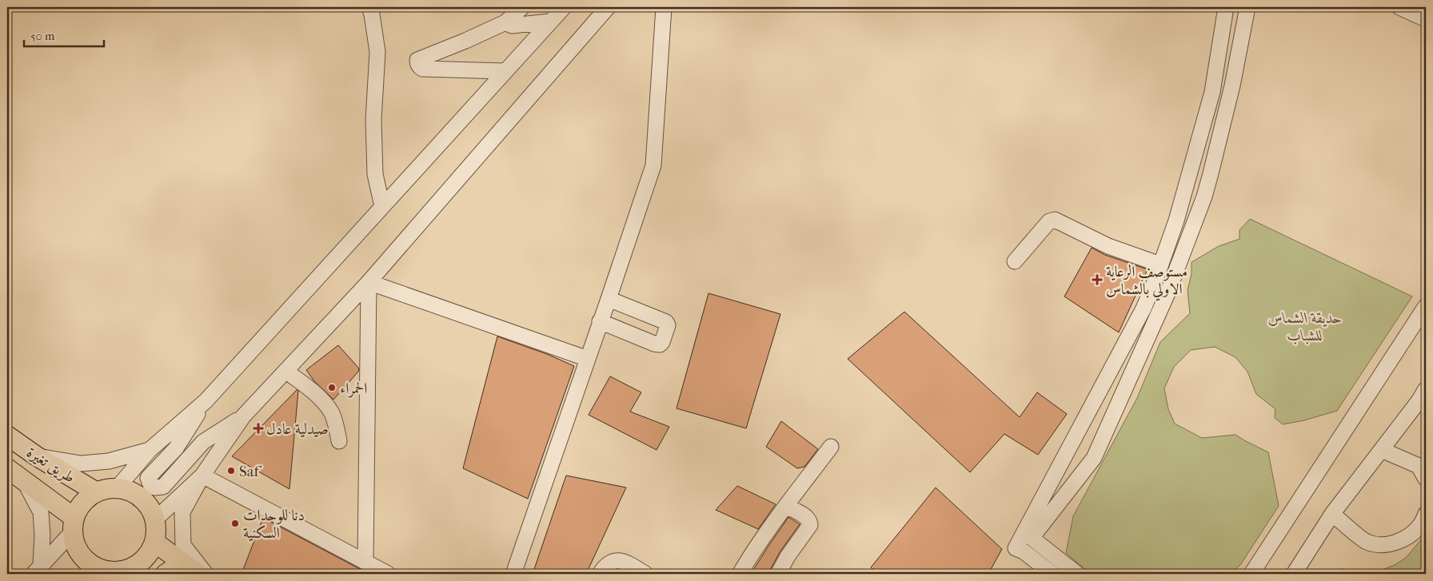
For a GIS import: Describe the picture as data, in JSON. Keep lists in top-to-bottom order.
{
  "streets": {
    "main road": ["طريق تغيرة"]
  },
  "parks": ["حديقة الشماس للشباب"],
  "places": {
    "health": ["مستوصف الرعاية الاولي بالشماس", "صيدلية عادل"],
    "other": ["الحمراء", "Saf", "دنا للوحدات السكنية"]
  },
  "scale_bar": "50 m"
}
